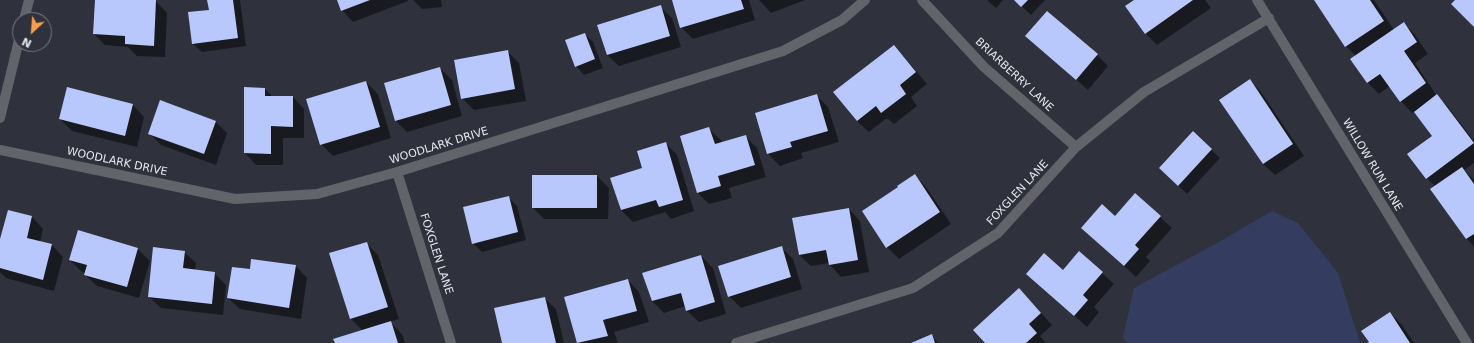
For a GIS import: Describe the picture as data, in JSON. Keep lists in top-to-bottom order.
{
  "streets": {
    "street": [
      "BRIARBERRY LANE",
      "WOODLARK DRIVE",
      "WILLOW RUN LANE",
      "FOXGLEN LANE"
    ]
  },
  "crossings": [
    ["BRIARBERRY LANE", "FOXGLEN LANE"],
    ["WOODLARK DRIVE", "FOXGLEN LANE"],
    ["WILLOW RUN LANE", "FOXGLEN LANE"]
  ],
  "north": "bottom left"
}
